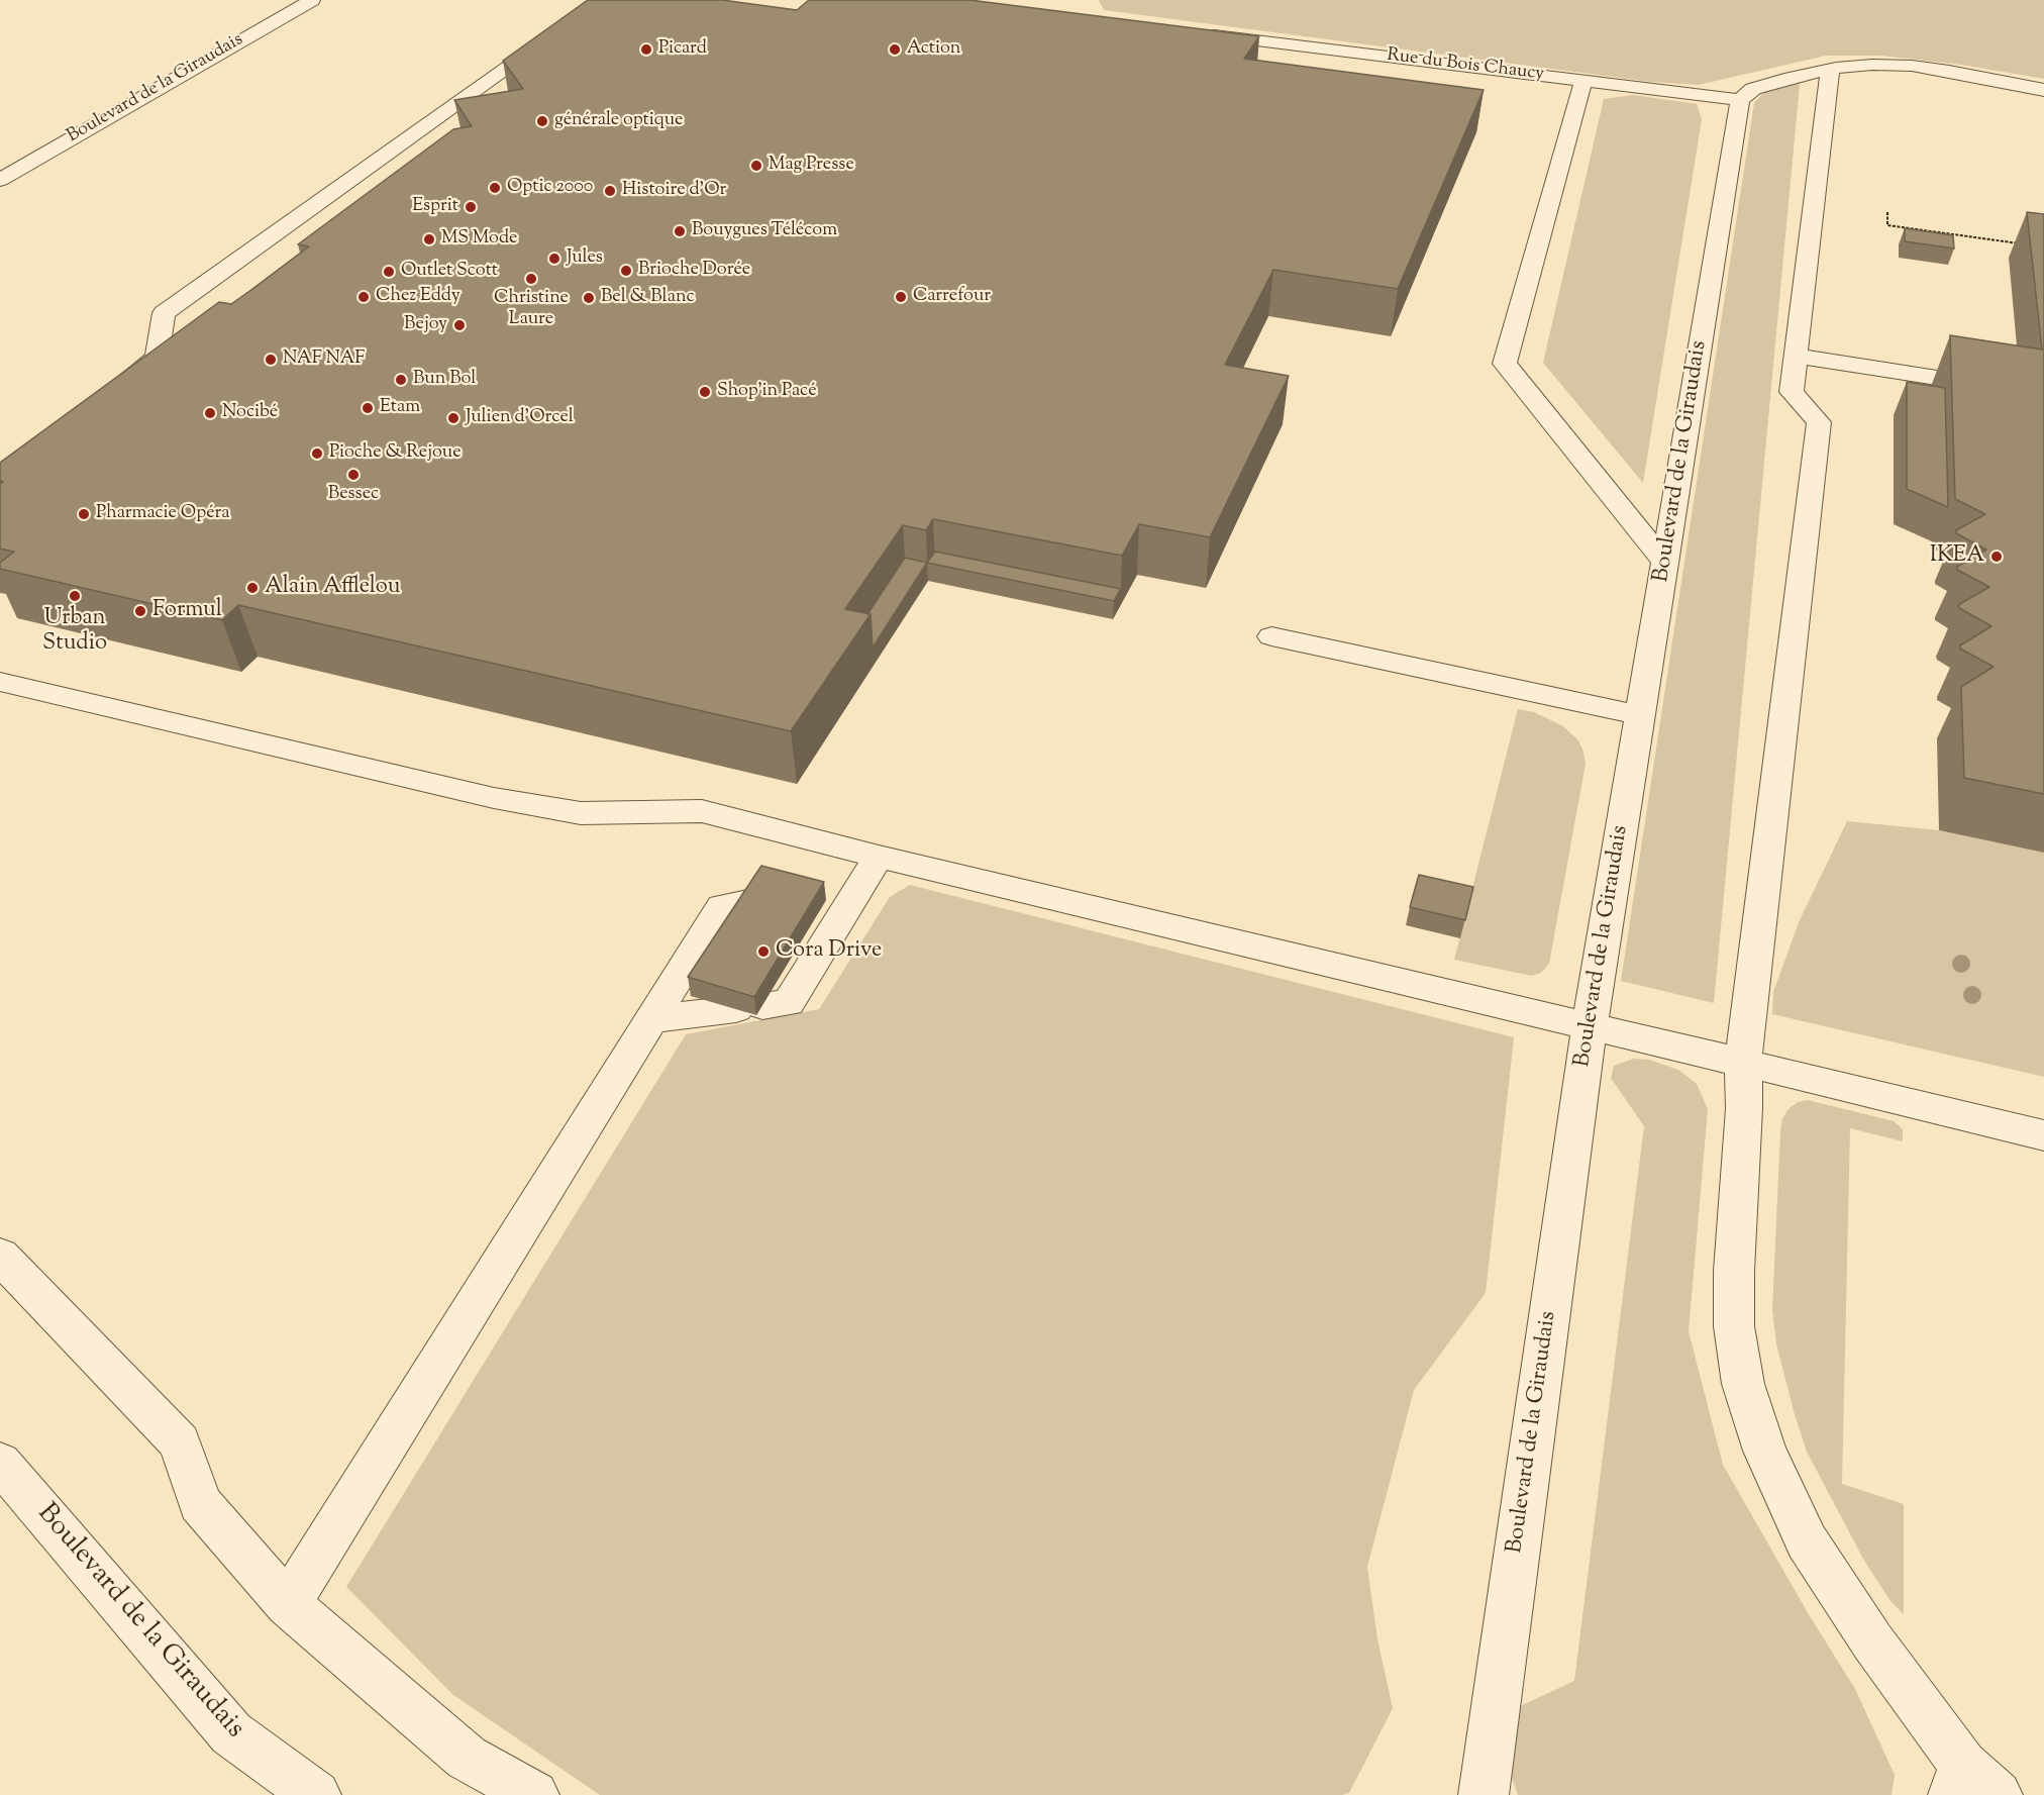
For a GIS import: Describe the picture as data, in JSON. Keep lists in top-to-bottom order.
{
  "streets": {
    "lane": ["Rue du Bois Chaucy", "Boulevard de la Giraudais"]
  },
  "crossings": [
    ["Rue du Bois Chaucy", "Boulevard de la Giraudais"]
  ],
  "places": [
    "Picard",
    "Action",
    "générale optique",
    "Mag Presse",
    "Optic 2000",
    "Histoire d'Or",
    "Esprit",
    "Bouygues Télécom",
    "MS Mode",
    "Jules",
    "Brioche Dorée",
    "Outlet Scott",
    "Christine Laure",
    "Chez Eddy",
    "Carrefour",
    "Bel & Blanc",
    "Bejoy",
    "NAF NAF",
    "Bun Bol",
    "Shop'in Pacé",
    "Etam",
    "Nocibé",
    "Julien d'Orcel",
    "Pioche & Rejoue",
    "Bessec",
    "Pharmacie Opéra",
    "IKEA",
    "Alain Afflelou",
    "Urban Studio",
    "Formul",
    "Cora Drive"
  ]
}
